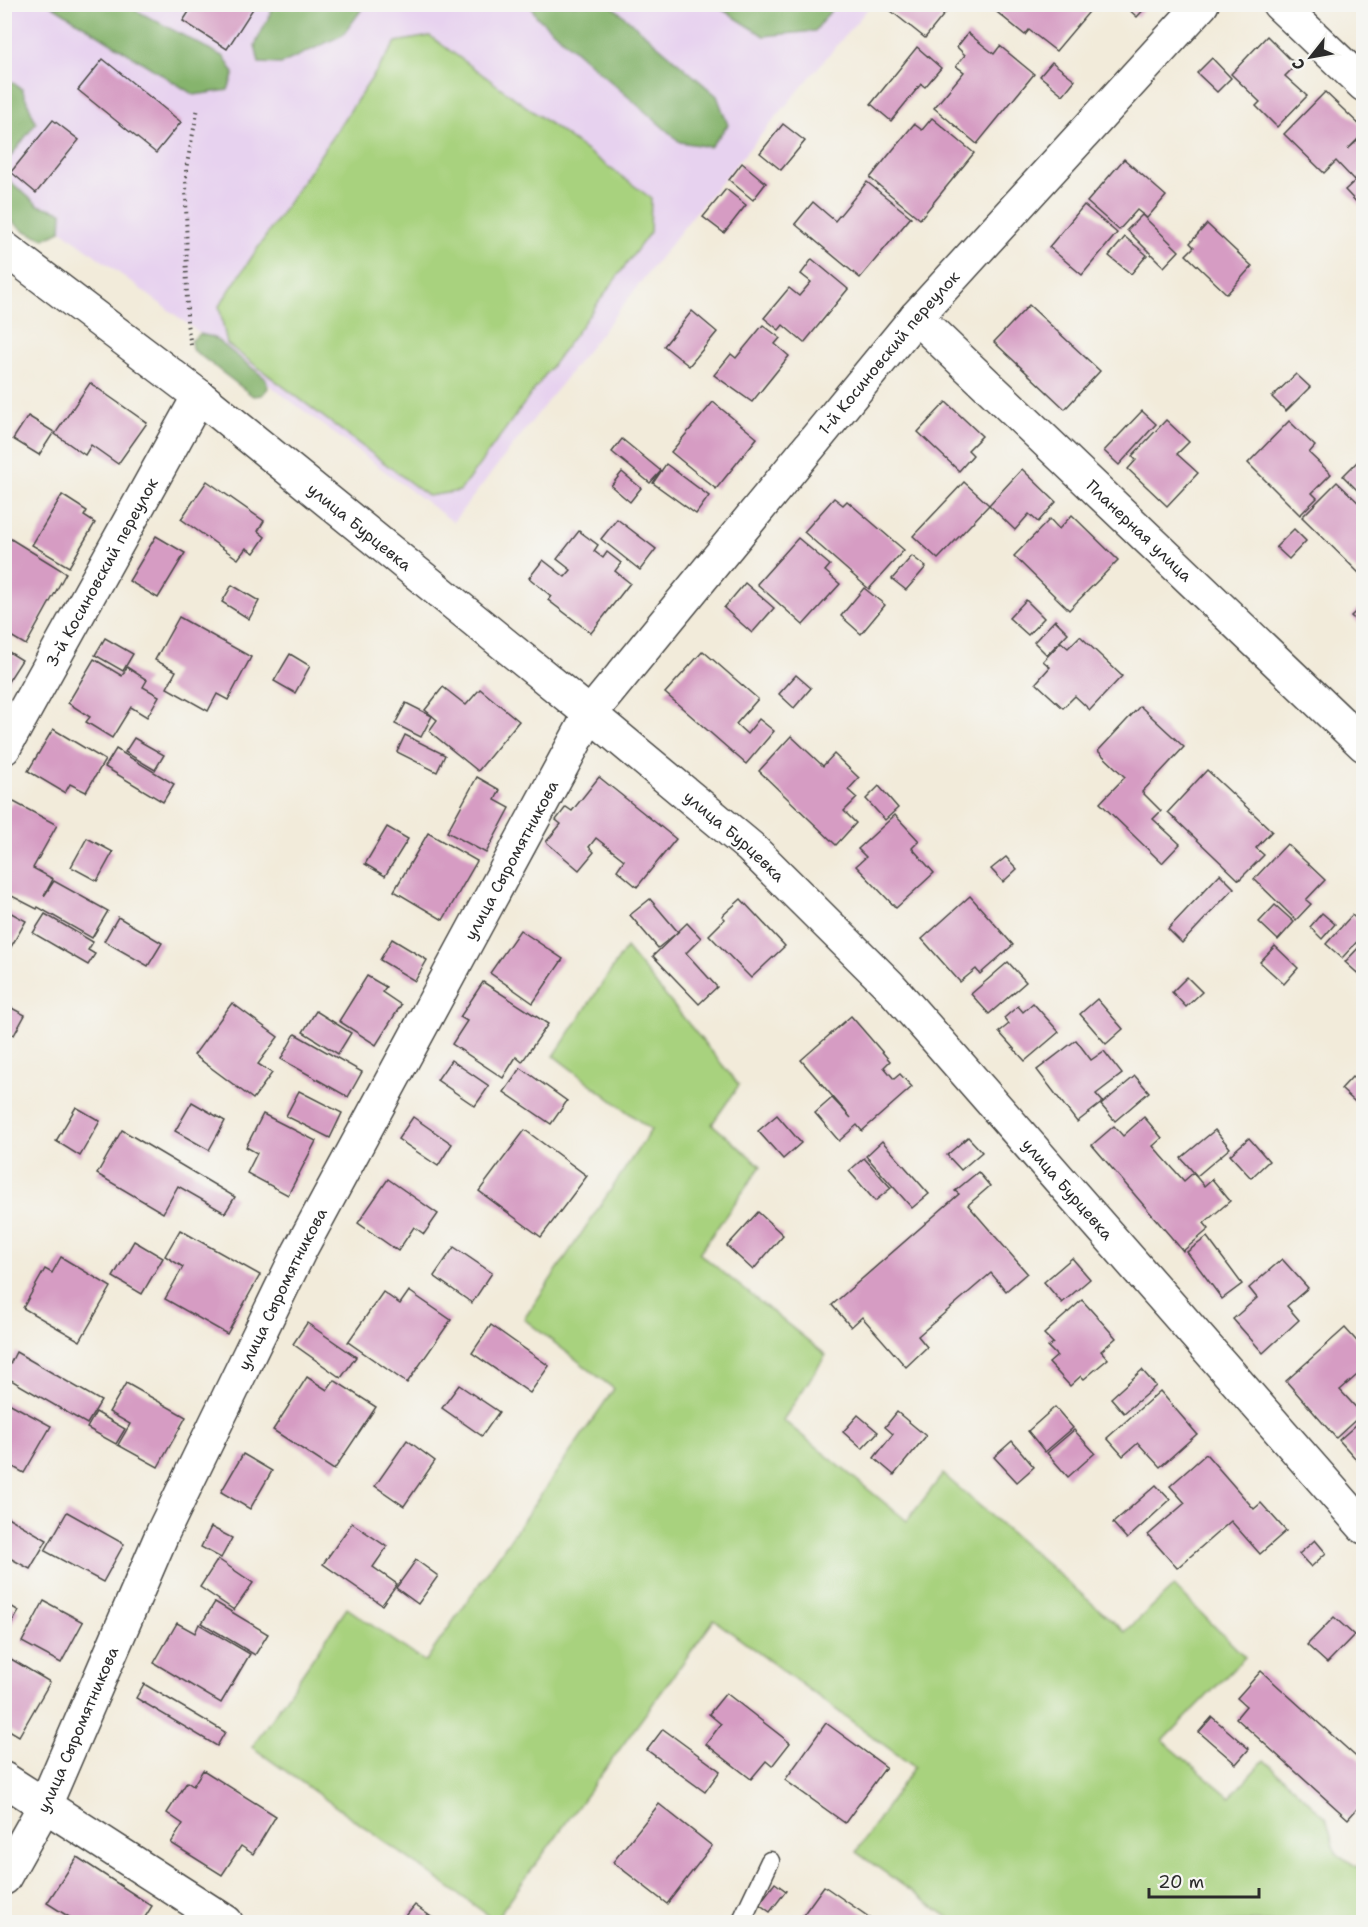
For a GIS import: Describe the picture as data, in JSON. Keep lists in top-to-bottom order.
{
  "streets": {
    "street": [
      "1-й Косиновский переулок",
      "улица Бурцевка",
      "Планерная улица",
      "3-й Косиновский переулок",
      "улица Сыромятникова"
    ]
  },
  "crossings": [
    ["1-й Косиновский переулок", "улица Бурцевка"],
    ["1-й Косиновский переулок", "Планерная улица"],
    ["1-й Косиновский переулок", "улица Сыромятникова"],
    ["улица Бурцевка", "3-й Косиновский переулок"],
    ["улица Бурцевка", "улица Сыромятникова"]
  ],
  "scale_bar": "20 m",
  "north": "bottom left"
}
